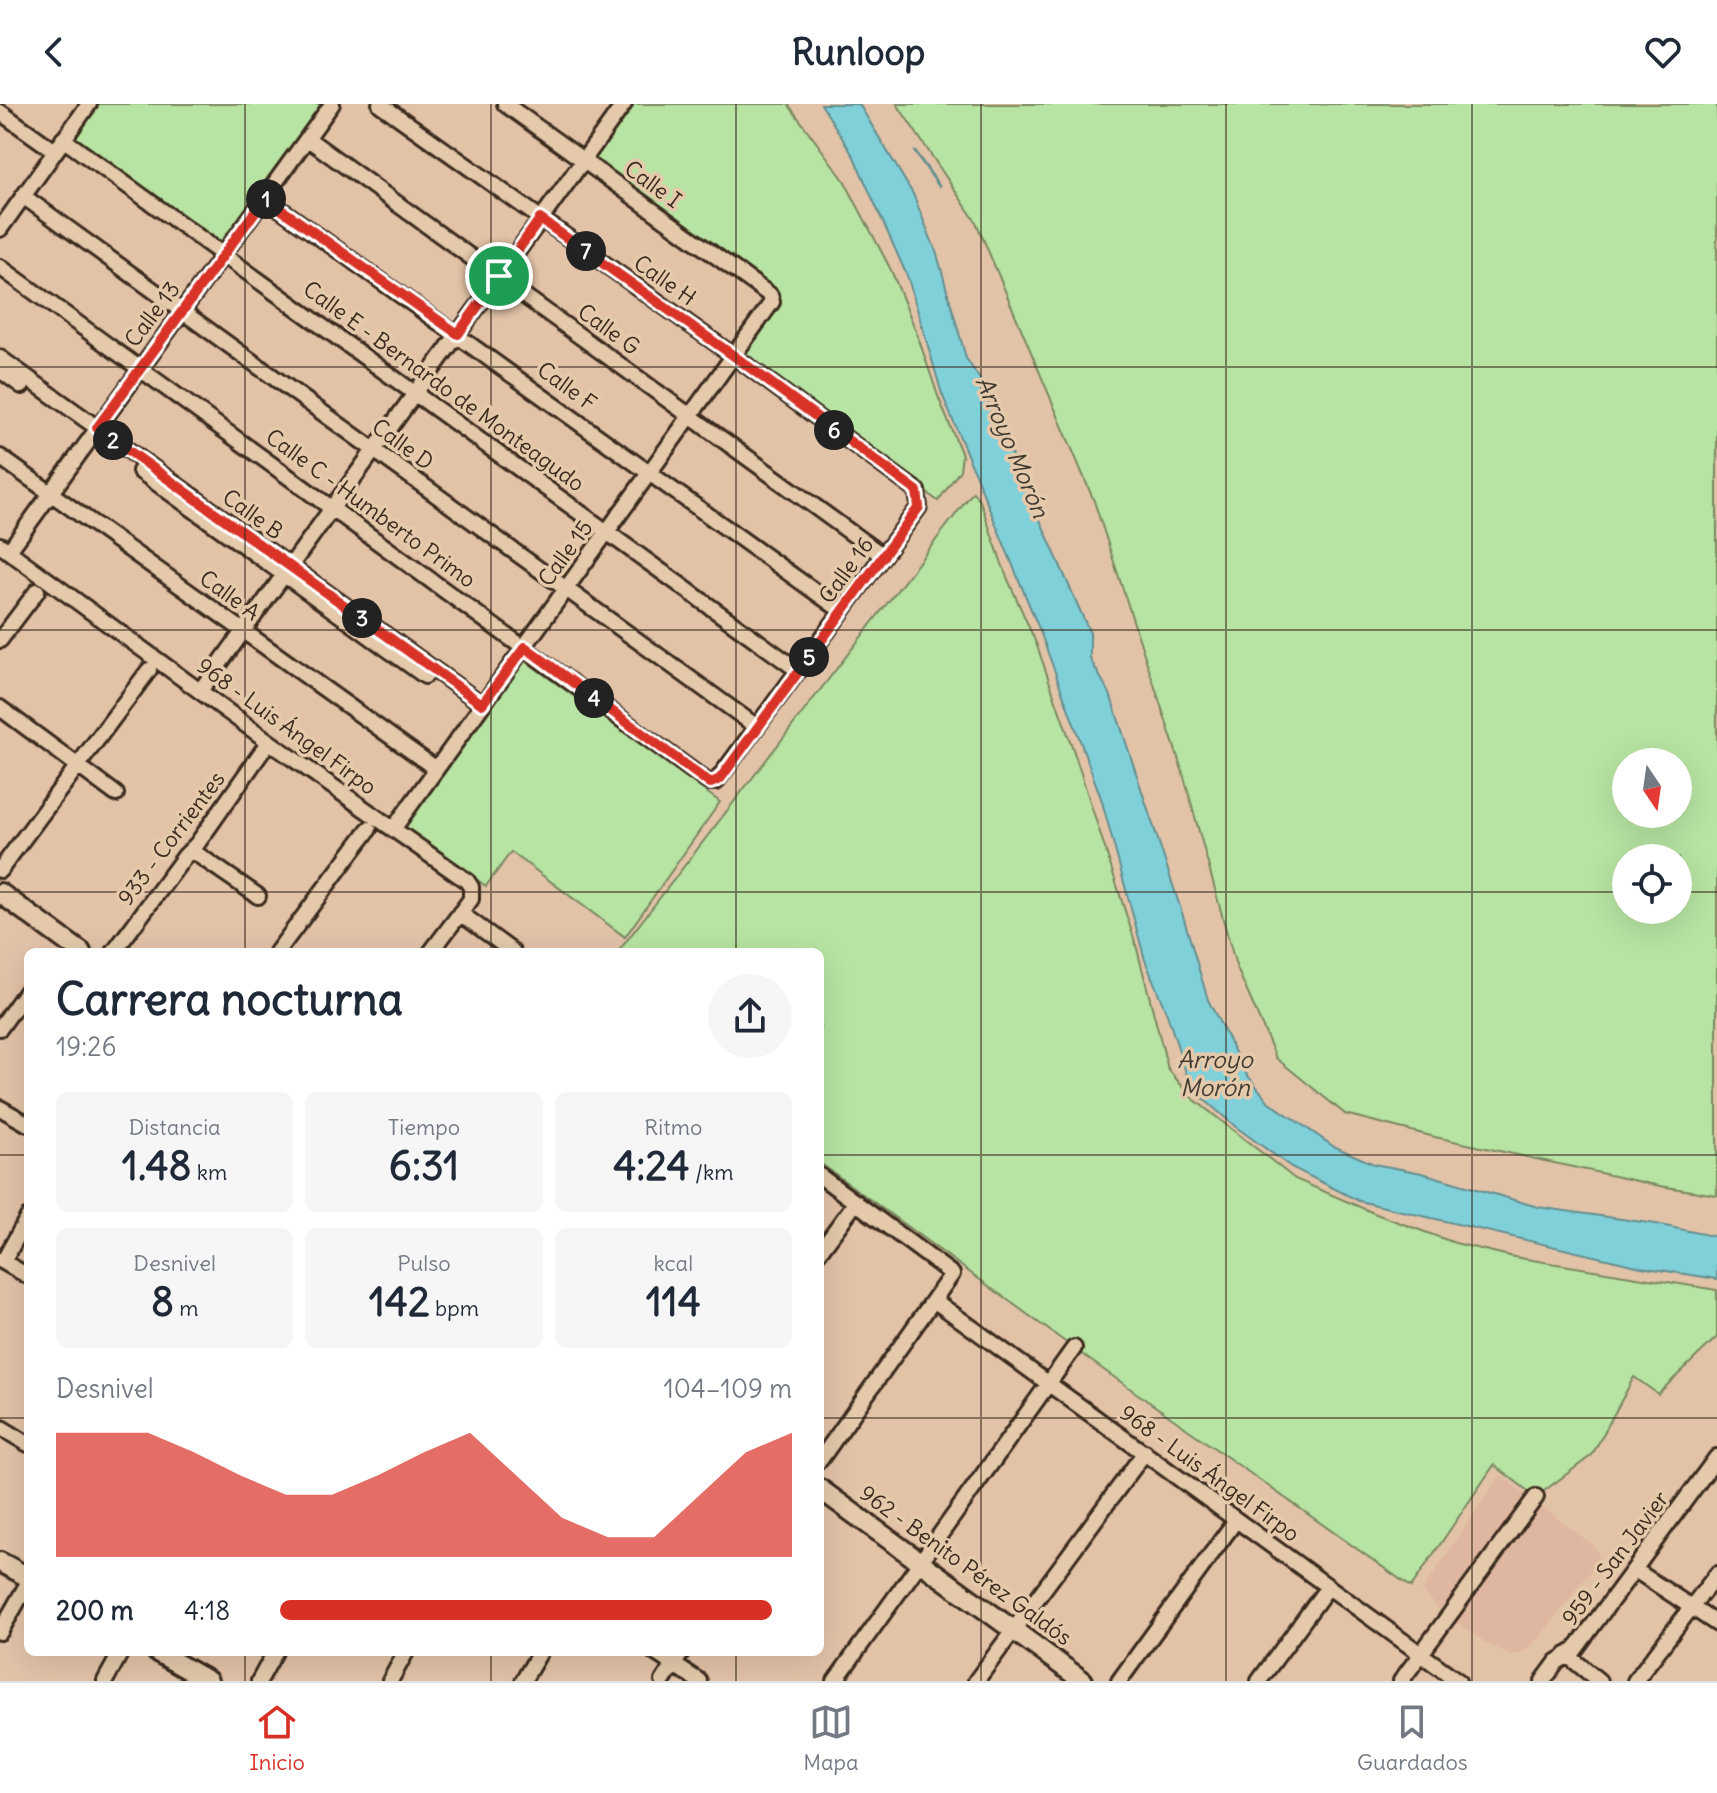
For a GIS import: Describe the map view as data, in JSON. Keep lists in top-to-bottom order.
{
  "streets": {
    "main road": ["962 - Benito Pérez Galdós"],
    "street": [
      "Calle I",
      "Calle H",
      "Calle 13",
      "Calle G",
      "Calle E - Bernardo de Monteagudo",
      "Calle F",
      "Calle D",
      "Calle C - Humberto Primo",
      "Calle B",
      "Calle 15",
      "Calle 16",
      "Calle A",
      "968 - Luis Ángel Firpo",
      "933 - Corrientes",
      "959 - San Javier"
    ]
  },
  "crossings": [
    ["Calle I", "Calle 15"],
    ["Calle H", "Calle 15"],
    ["Calle H", "Calle 16"],
    ["Calle 13", "Calle G"],
    ["Calle 13", "Calle E - Bernardo de Monteagudo"],
    ["Calle 13", "Calle F"],
    ["Calle 13", "Calle D"],
    ["Calle 13", "Calle C - Humberto Primo"],
    ["Calle 13", "Calle B"],
    ["Calle 13", "Calle A"],
    ["Calle 13", "968 - Luis Ángel Firpo"],
    ["Calle G", "Calle 15"],
    ["Calle G", "Calle 16"],
    ["Calle E - Bernardo de Monteagudo", "Calle 15"],
    ["Calle E - Bernardo de Monteagudo", "Calle 16"],
    ["Calle F", "Calle 15"],
    ["Calle F", "Calle 16"],
    ["Calle D", "Calle 15"],
    ["Calle D", "Calle 16"],
    ["Calle C - Humberto Primo", "Calle 15"],
    ["Calle C - Humberto Primo", "Calle 16"],
    ["Calle B", "Calle 15"],
    ["Calle 15", "Calle A"],
    ["Calle 15", "968 - Luis Ángel Firpo"]
  ],
  "water": ["Arroyo Morón"],
  "north": "bottom",
  "page": {
    "header": "Runloop",
    "pins": [
      "1",
      "7",
      "6",
      "2",
      "3",
      "5",
      "4"
    ],
    "heading": ["Carrera nocturna", "19:26"],
    "stats": [
      ["Distancia", "1.48 km"],
      ["Tiempo", "6:31"],
      ["Ritmo", "4:24 /km"],
      ["Desnivel", "8 m"],
      ["Pulso", "142 bpm"],
      ["kcal", "114"]
    ],
    "chart": ["Desnivel", "104–109 m"],
    "list": [
      {
        "name": "200 m",
        "note": "4:18"
      }
    ],
    "tabs": ["Inicio", "Mapa", "Guardados"]
  }
}
